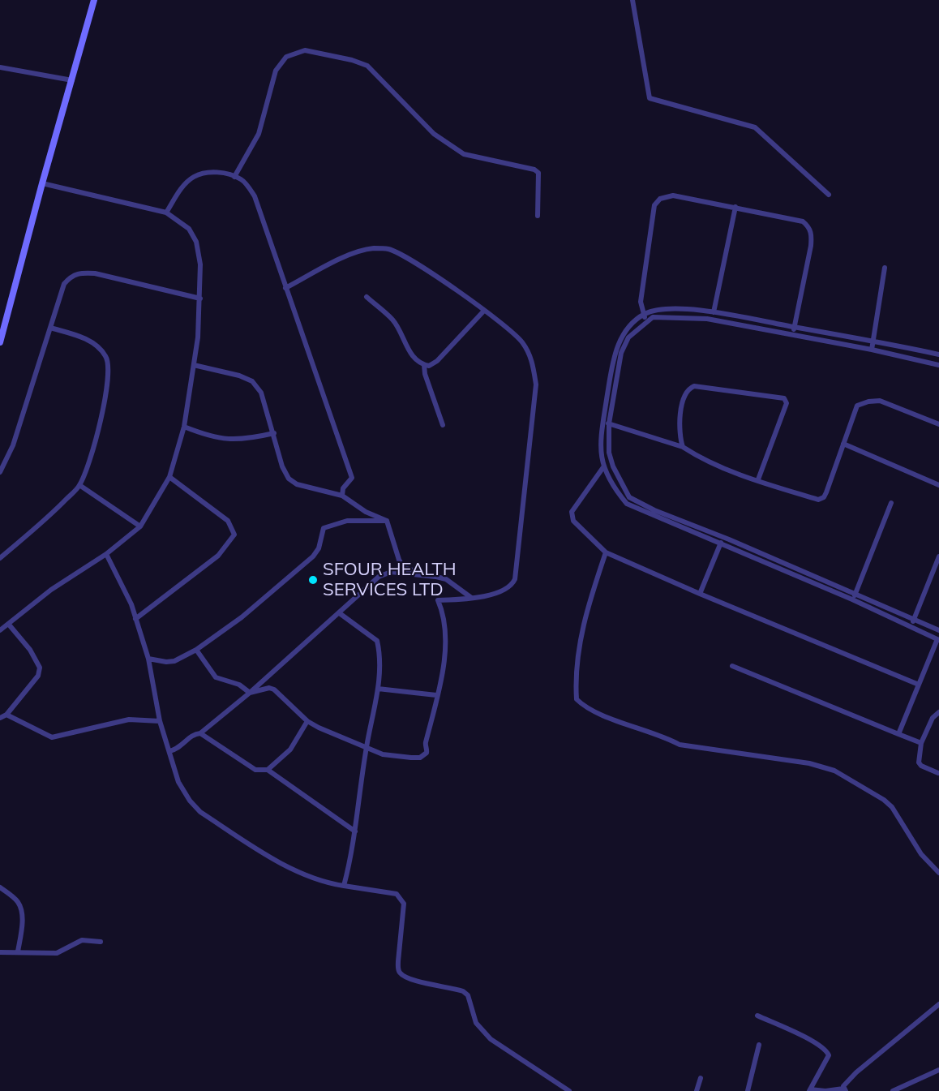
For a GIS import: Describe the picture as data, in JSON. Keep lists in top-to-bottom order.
{
  "places": ["SFOUR HEALTH SERVICES LTD"]
}
